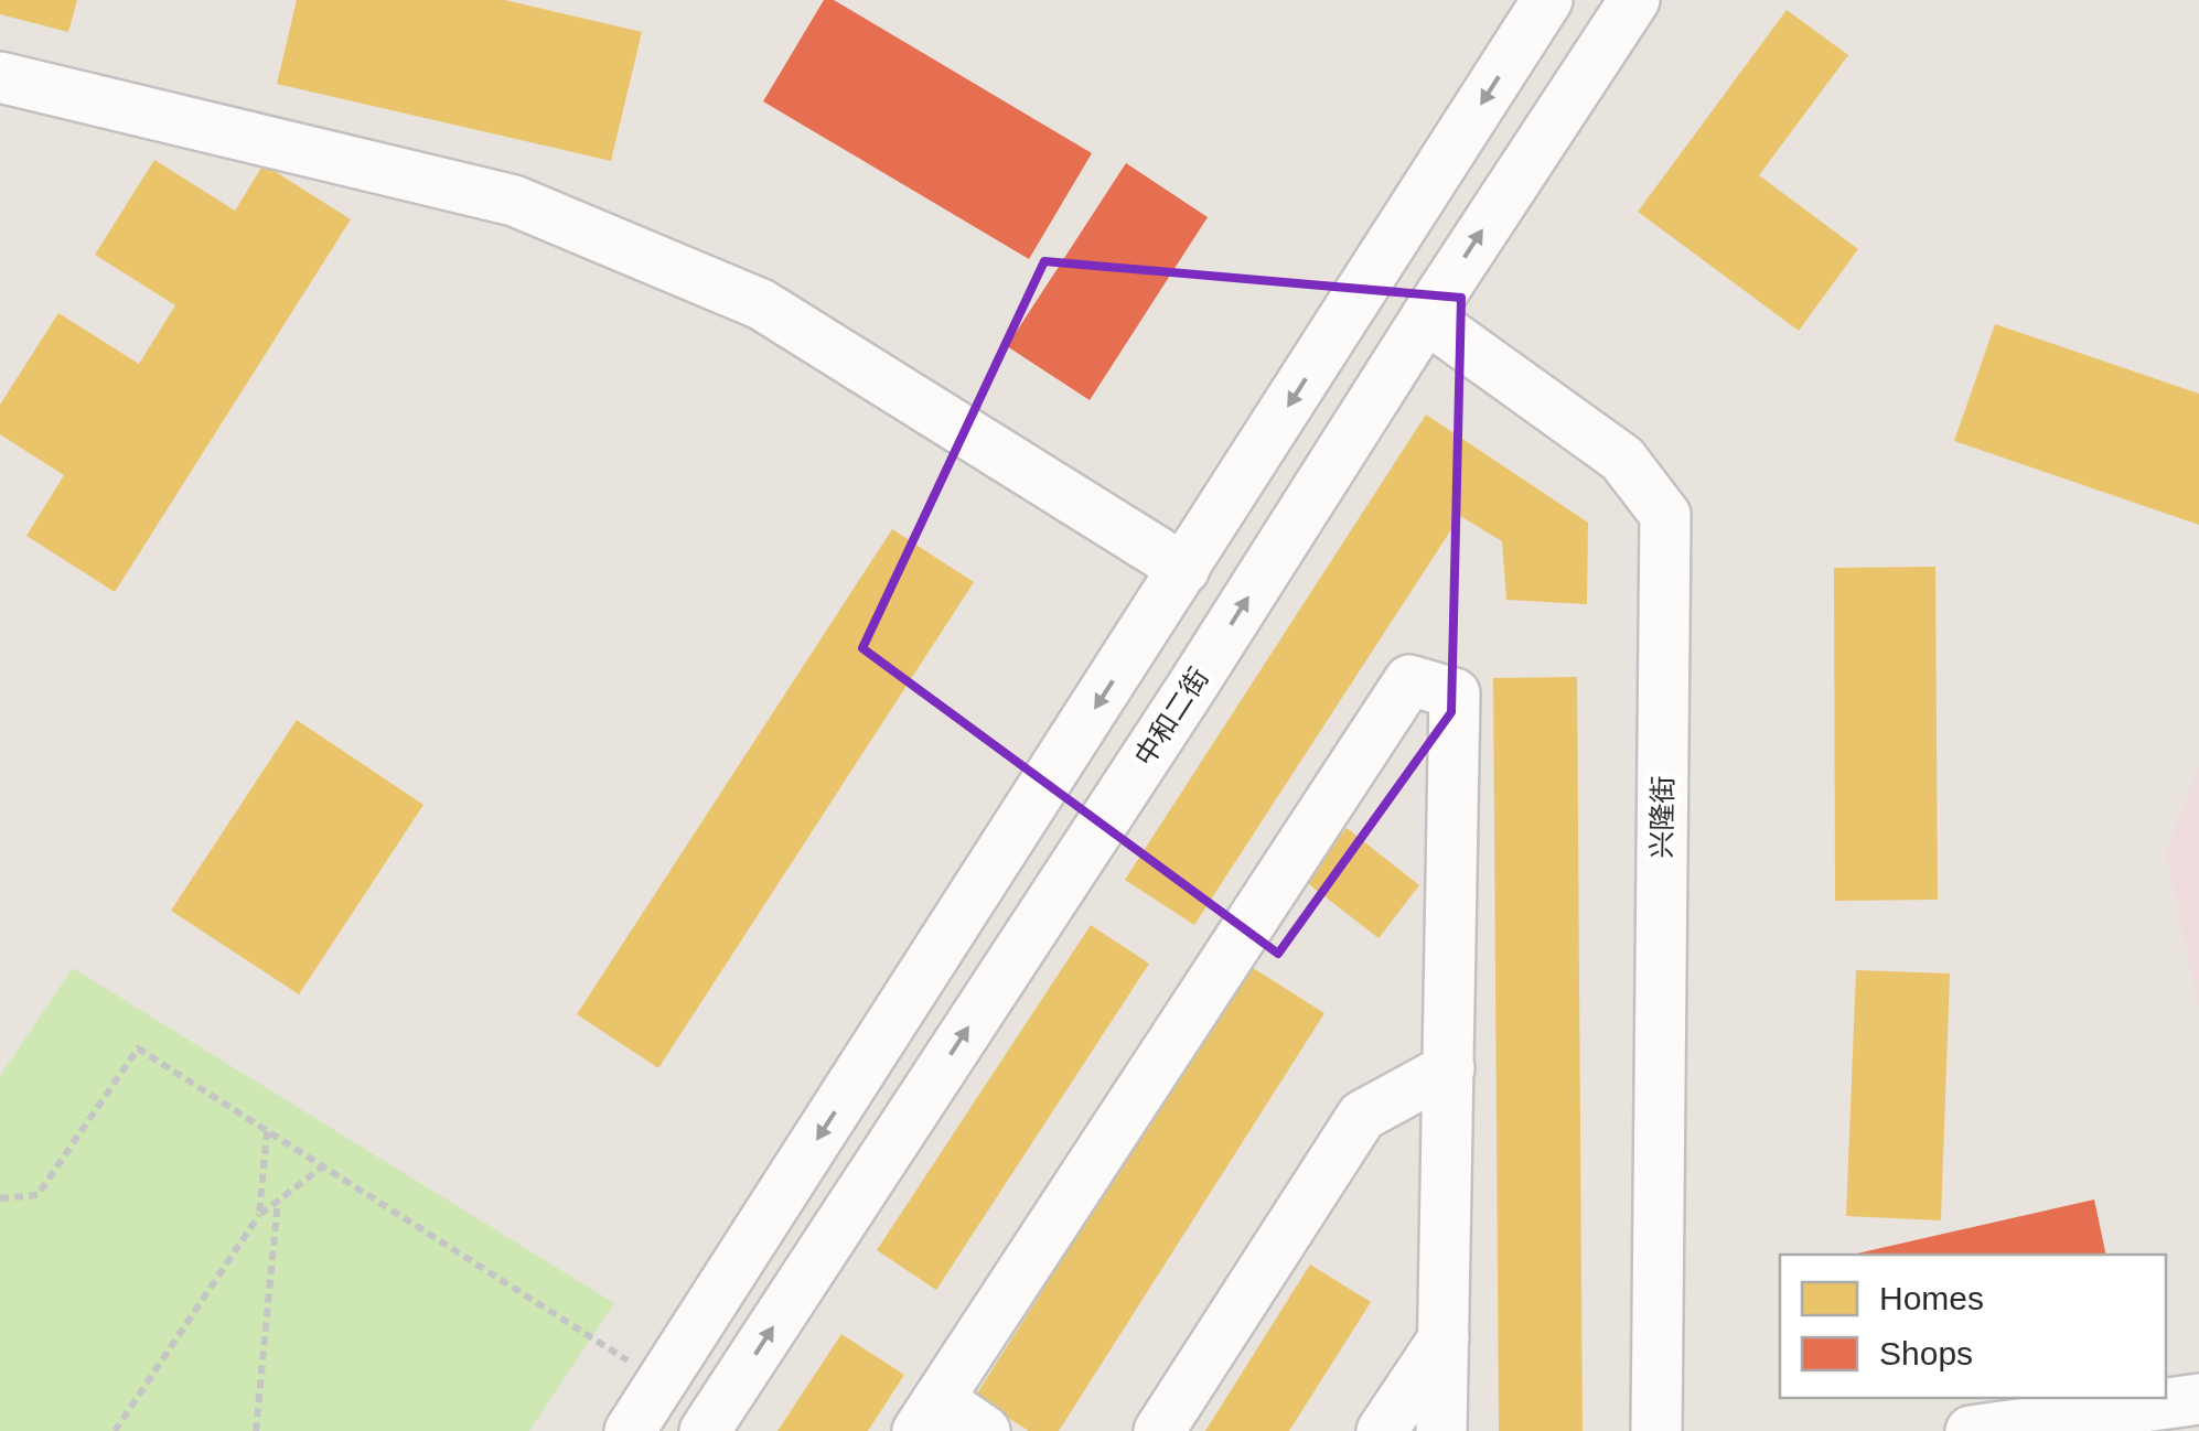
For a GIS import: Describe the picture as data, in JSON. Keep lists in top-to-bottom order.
{
  "streets": {
    "street": ["中和二街", "兴隆街"]
  },
  "crossings": [
    ["中和二街", "兴隆街"]
  ],
  "legend": ["Homes", "Shops"]
}
